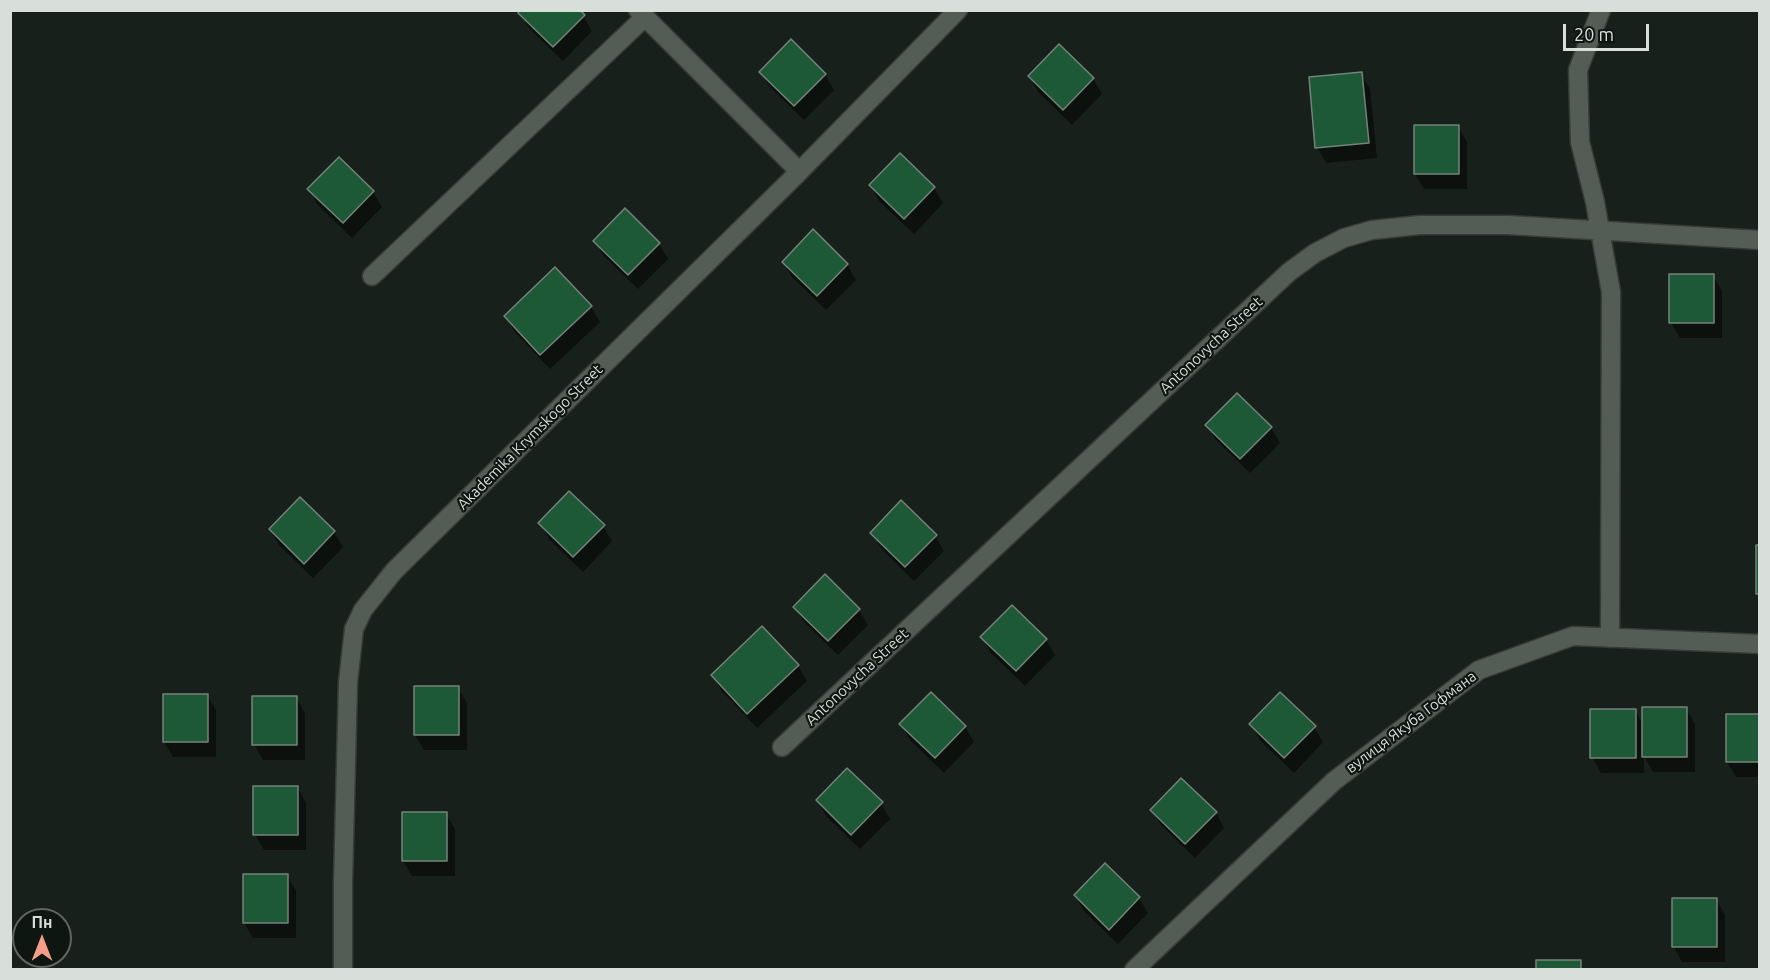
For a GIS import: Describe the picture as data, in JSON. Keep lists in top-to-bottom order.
{
  "streets": {
    "street": ["Antonovycha Street", "Akademika Krymskogo Street", "вулиця Якуба Гофмана"]
  },
  "scale_bar": "20 m",
  "north": "top"
}
